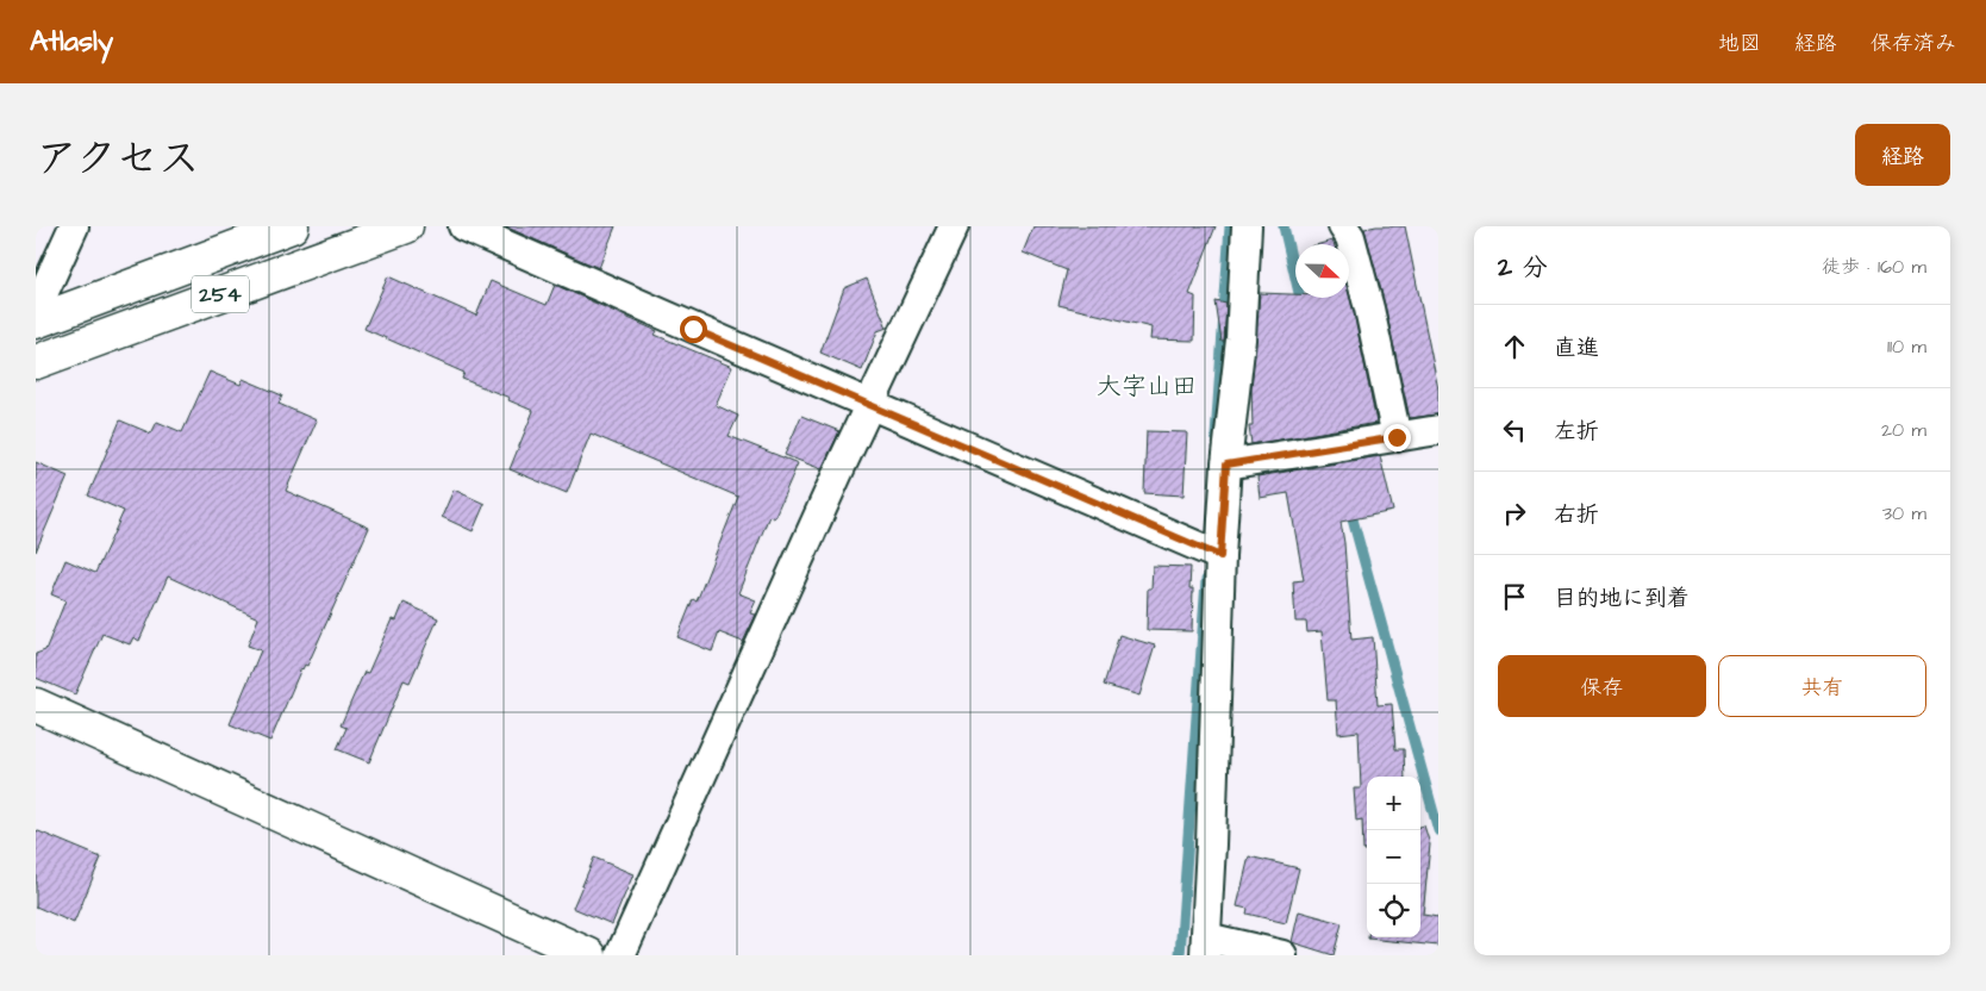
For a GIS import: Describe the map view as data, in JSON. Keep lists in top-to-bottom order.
{
  "streets": {
    "main road": ["254"]
  },
  "districts": ["大字山田"],
  "north": "right",
  "page": {
    "header": "Atlasly",
    "nav": ["地図", "経路", "保存済み"],
    "title": "アクセス",
    "buttons": [
      "経路",
      ["保存", "共有"]
    ],
    "heading": ["2 分", "徒歩 · 160 m"],
    "list": [
      ["直進", "110 m"],
      ["左折", "20 m"],
      ["右折", "30 m"],
      "目的地に到着"
    ],
    "map_buttons": ["+", "−"]
  }
}
